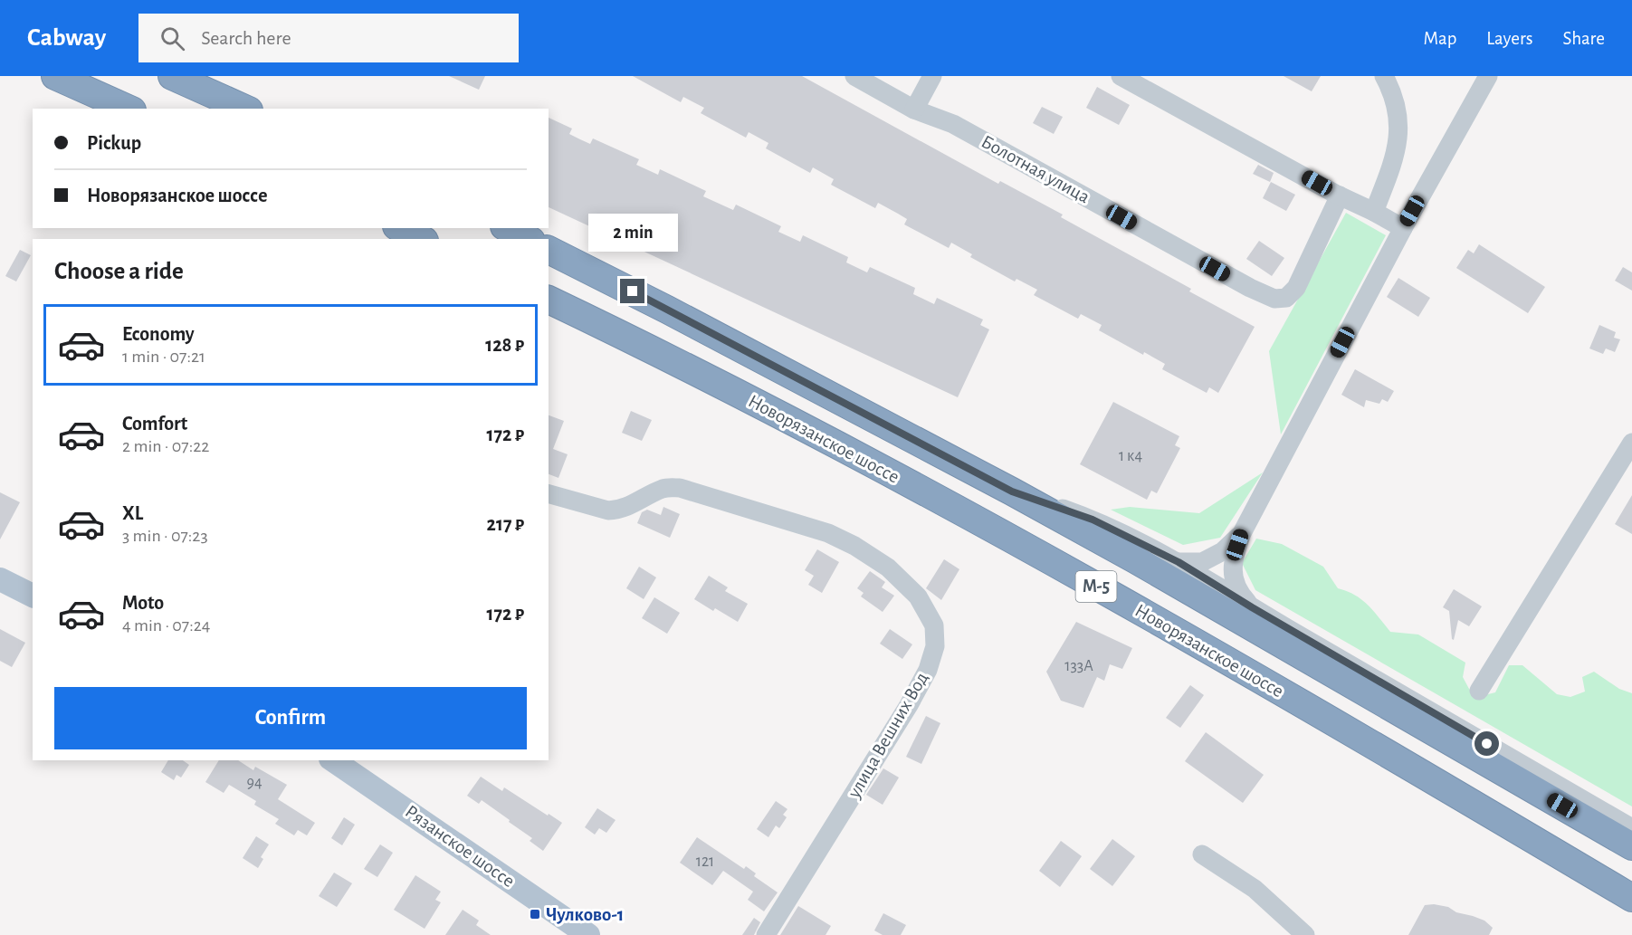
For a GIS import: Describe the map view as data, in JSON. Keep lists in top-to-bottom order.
{
  "streets": {
    "highway": ["Новорязанское шоссе", "М-5"],
    "main road": ["Рязанское шоссе"],
    "street": ["Болотная улица", "улица Вешних Вод"]
  },
  "places": {
    "transit": ["Чулково-1"]
  },
  "house_numbers": [
    "1 к4",
    "133А",
    "94",
    "121"
  ],
  "page": {
    "header": "Cabway",
    "search": "Search here",
    "nav": ["Map", "Layers", "Share"],
    "banner": ["Pickup", "Новорязанское шоссе"],
    "bubble": "2 min",
    "heading": "Choose a ride",
    "list": [
      {
        "name": "Economy",
        "note": "1 min · 07:21",
        "value": "128 ₽"
      },
      {
        "name": "Comfort",
        "note": "2 min · 07:22",
        "value": "172 ₽"
      },
      {
        "name": "XL",
        "note": "3 min · 07:23",
        "value": "217 ₽"
      },
      {
        "name": "Moto",
        "note": "4 min · 07:24",
        "value": "172 ₽"
      }
    ],
    "buttons": "Confirm"
  }
}
